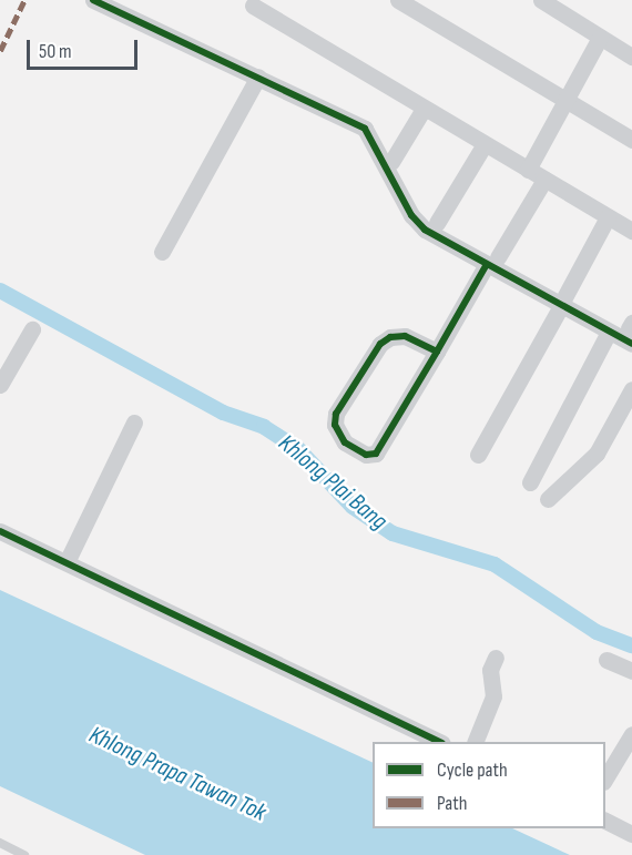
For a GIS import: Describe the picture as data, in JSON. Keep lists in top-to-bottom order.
{
  "water": ["Khlong Plai Bang", "Khlong Prapa Tawan Tok"],
  "legend": ["Cycle path", "Path"],
  "scale_bar": "50 m"
}
